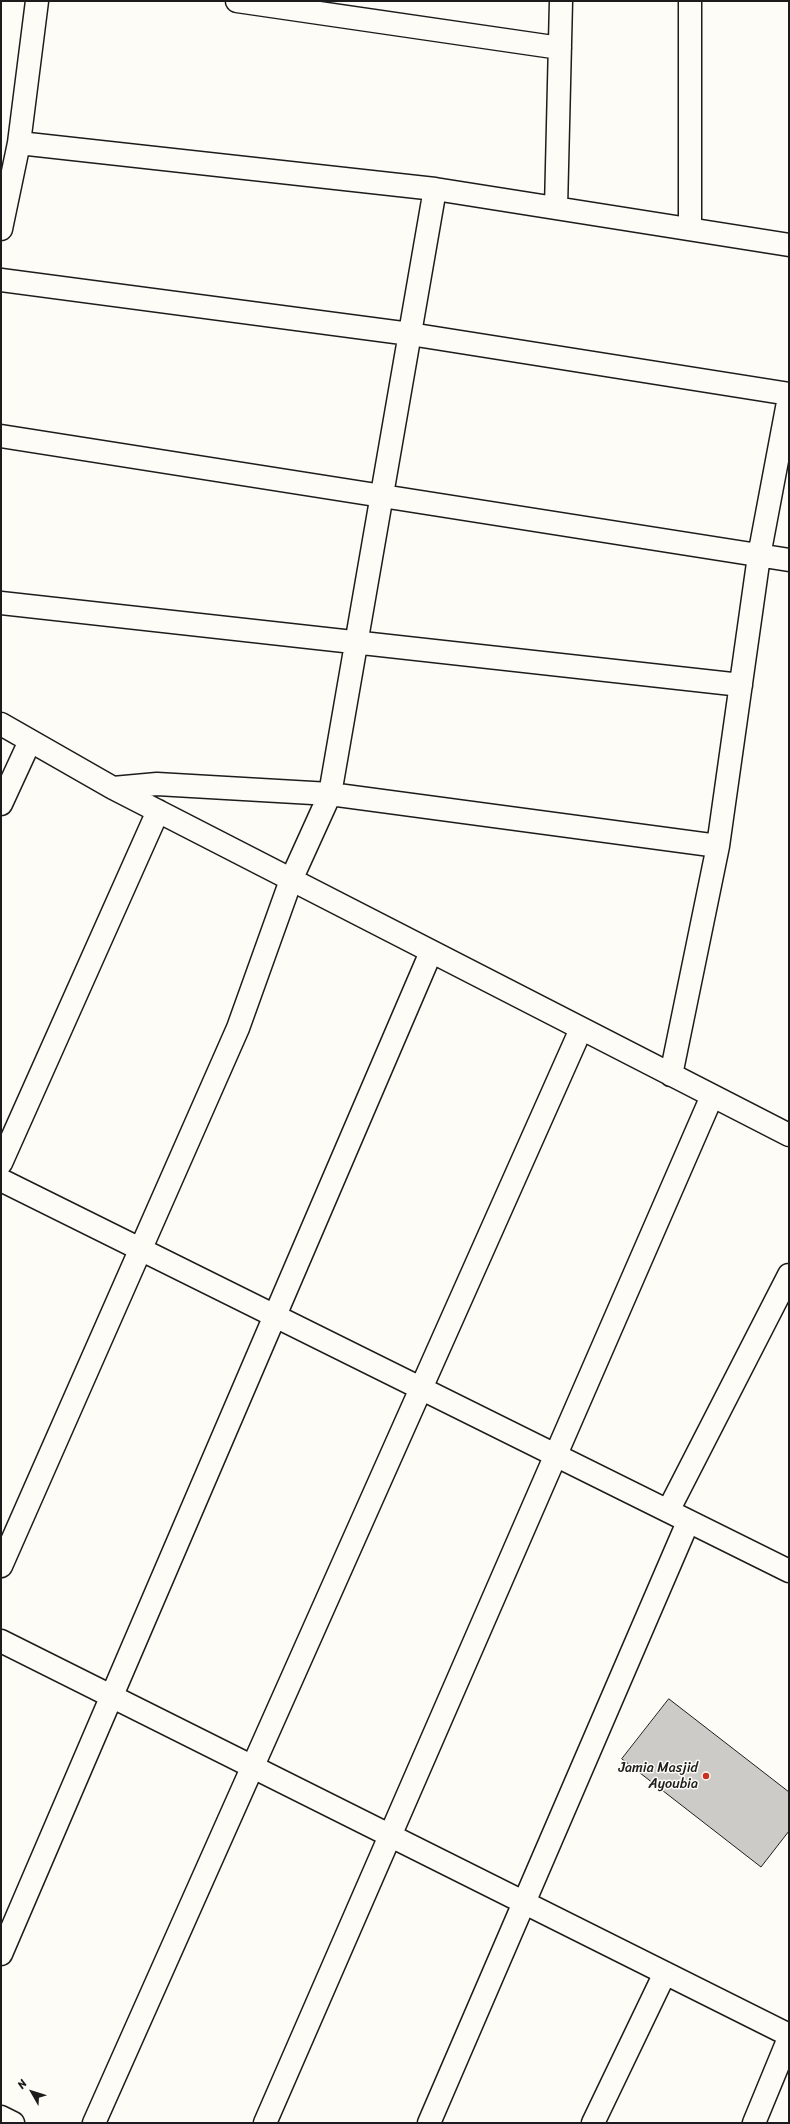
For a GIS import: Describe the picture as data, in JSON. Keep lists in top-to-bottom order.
{
  "places": ["Jamia Masjid Ayoubia"],
  "north": "top left"
}
